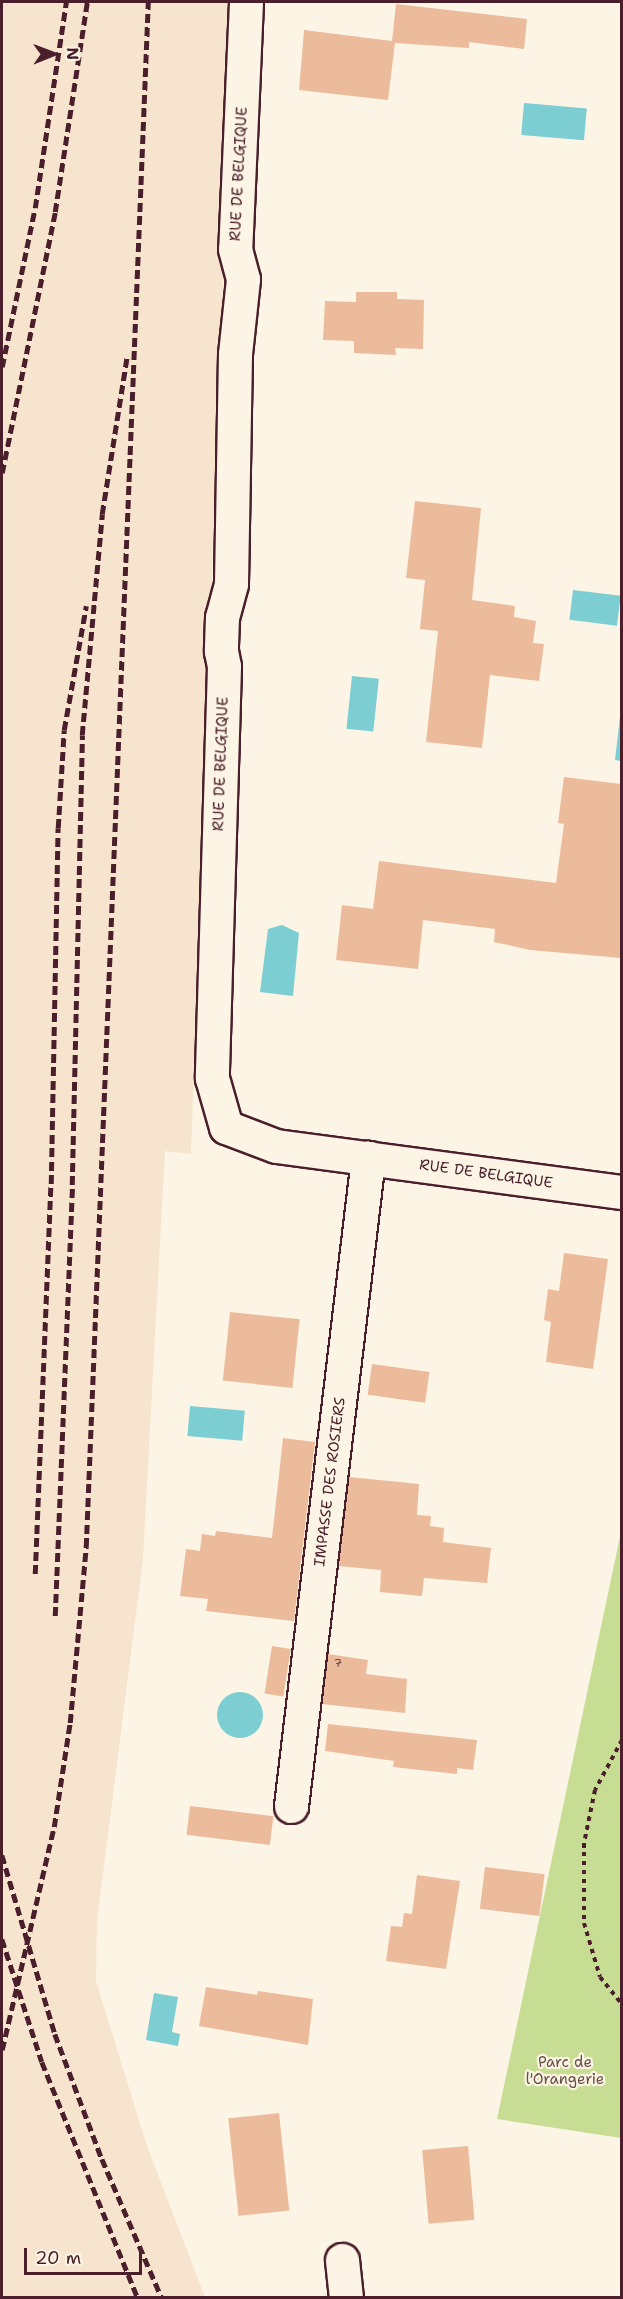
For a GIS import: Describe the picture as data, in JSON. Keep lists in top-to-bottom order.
{
  "streets": {
    "street": ["RUE DE BELGIQUE", "IMPASSE DES ROSIERS"]
  },
  "crossings": [
    ["RUE DE BELGIQUE", "IMPASSE DES ROSIERS"]
  ],
  "parks": ["Parc de l'Orangerie"],
  "house_numbers": ["7"],
  "scale_bar": "20 m",
  "north": "right"
}
